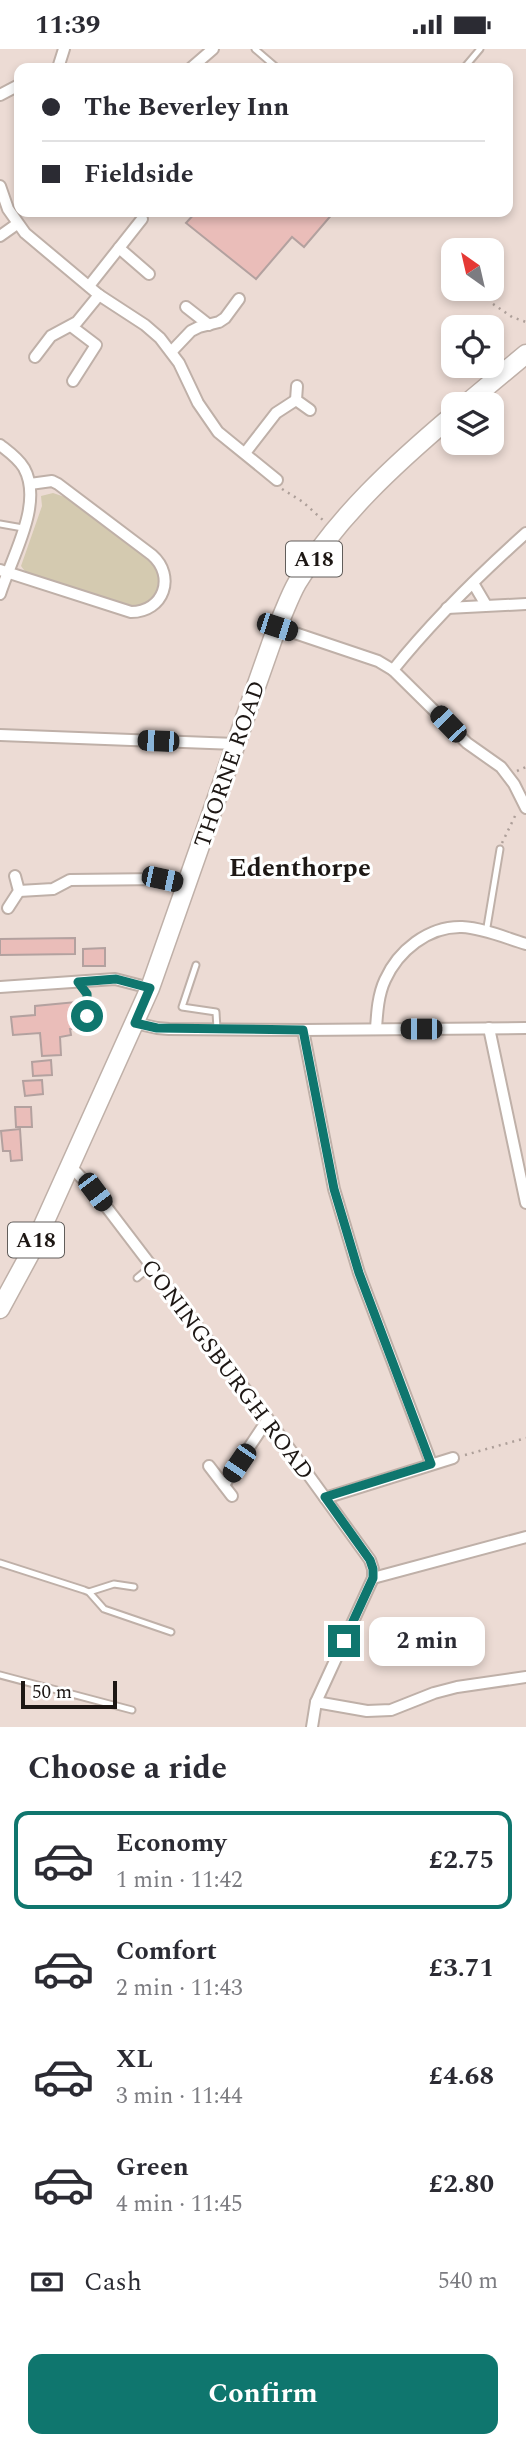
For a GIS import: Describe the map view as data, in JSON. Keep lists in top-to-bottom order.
{
  "streets": {
    "main road": ["A18", "THORNE ROAD"],
    "street": ["CONINGSBURGH ROAD"]
  },
  "crossings": [
    ["THORNE ROAD", "CONINGSBURGH ROAD"]
  ],
  "districts": ["Edenthorpe"],
  "scale_bar": "50 m",
  "north": "top left",
  "page": {
    "status": "11:39",
    "banner": ["The Beverley Inn", "Fieldside"],
    "bubble": "2 min",
    "scale": "50 m",
    "heading": "Choose a ride",
    "list": [
      {
        "name": "Economy",
        "note": "1 min · 11:42",
        "value": "£2.75"
      },
      {
        "name": "Comfort",
        "note": "2 min · 11:43",
        "value": "£3.71"
      },
      {
        "name": "XL",
        "note": "3 min · 11:44",
        "value": "£4.68"
      },
      {
        "name": "Green",
        "note": "4 min · 11:45",
        "value": "£2.80"
      }
    ],
    "pay": ["Cash", "540 m"],
    "buttons": "Confirm"
  }
}
